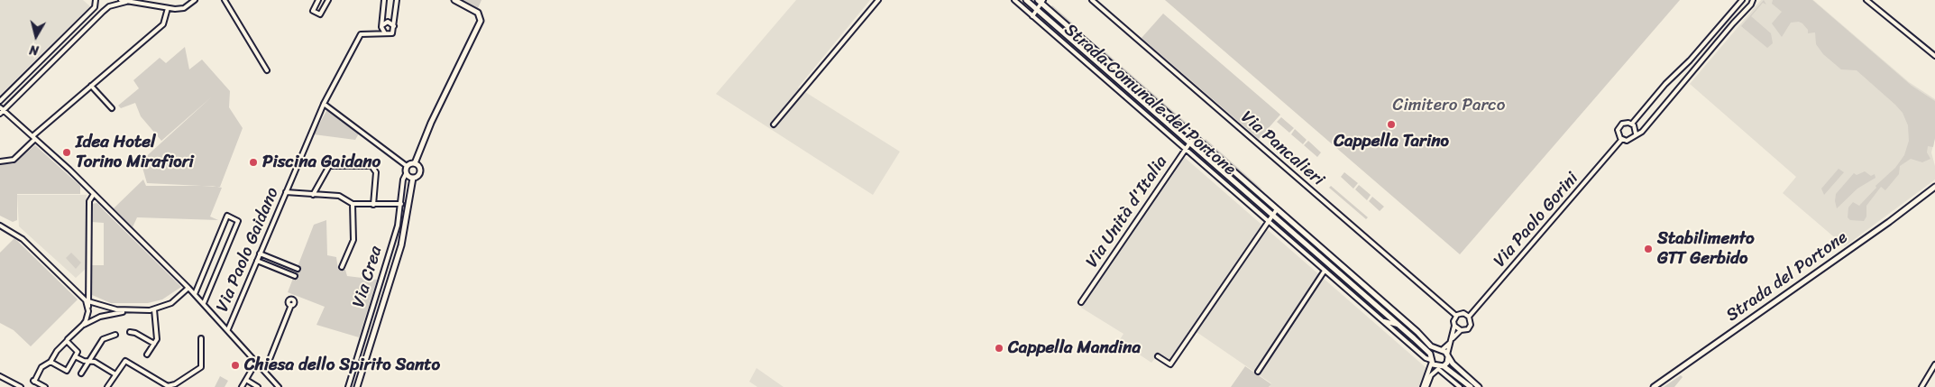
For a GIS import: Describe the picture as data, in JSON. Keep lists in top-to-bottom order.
{
  "streets": {
    "street": [
      "Strada Comunale del Portone",
      "Via Pancalieri",
      "Via Unità d'Italia",
      "Via Paolo Gorini",
      "Via Paolo Gaidano",
      "Via Crea",
      "Strada del Portone"
    ]
  },
  "crossings": [
    ["Strada Comunale del Portone", "Via Unità d'Italia"],
    ["Strada Comunale del Portone", "Via Paolo Gorini"],
    ["Via Pancalieri", "Via Paolo Gorini"]
  ],
  "parks": ["Cimitero Parco"],
  "places": [
    "Cappella Tarino",
    "Idea Hotel Torino Mirafiori",
    "Piscina Gaidano",
    "Stabilimento GTT Gerbido",
    "Cappella Mandina",
    "Chiesa dello Spirito Santo"
  ],
  "north": "bottom"
}
